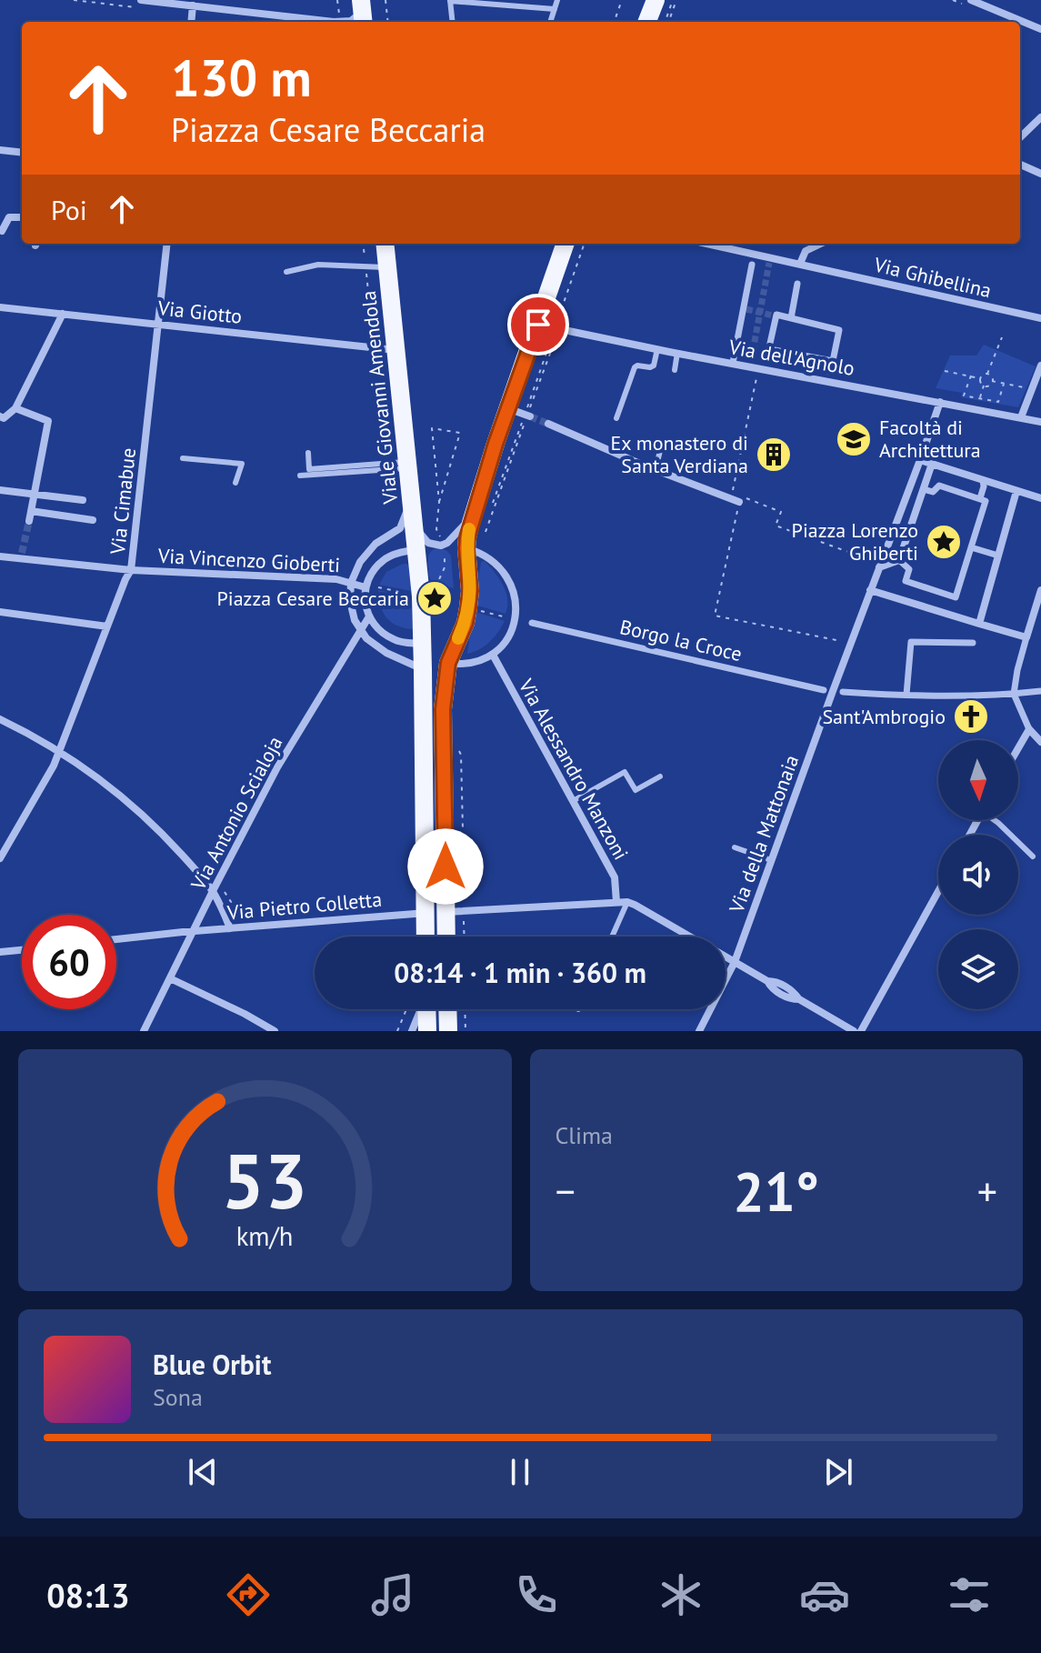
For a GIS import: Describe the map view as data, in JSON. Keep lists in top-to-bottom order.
{
  "streets": {
    "main road": ["Viale Giovanni Amendola"],
    "street": [
      "Via Ghibellina",
      "Via Giotto",
      "Via dell'Agnolo",
      "Via Cimabue",
      "Via Vincenzo Gioberti",
      "Borgo la Croce",
      "Via Alessandro Manzoni",
      "Via Antonio Scialoja",
      "Via della Mattonaia",
      "Via Pietro Colletta"
    ]
  },
  "crossings": [
    ["Via Giotto", "Viale Giovanni Amendola"],
    ["Via Giotto", "Via Cimabue"],
    ["Via Cimabue", "Via Vincenzo Gioberti"],
    ["Via Alessandro Manzoni", "Via Pietro Colletta"],
    ["Via Antonio Scialoja", "Via Pietro Colletta"]
  ],
  "places": {
    "school or university": ["Facoltà di Architettura"],
    "building": ["Ex monastero di Santa Verdiana"],
    "place": ["Piazza Lorenzo Ghiberti", "Piazza Cesare Beccaria"],
    "church": ["Sant'Ambrogio"]
  },
  "north": "bottom",
  "page": {
    "turn": ["130 m", "Piazza Cesare Beccaria"],
    "then": "Poi",
    "limit": "60",
    "trip": "08:14 · 1 min · 360 m",
    "tile": "Clima",
    "heat": ["−", "21°", "+"],
    "song": ["Blue Orbit", "Sona"],
    "tabs": "08:13",
    "gauge": ["53", "km/h"]
  }
}
